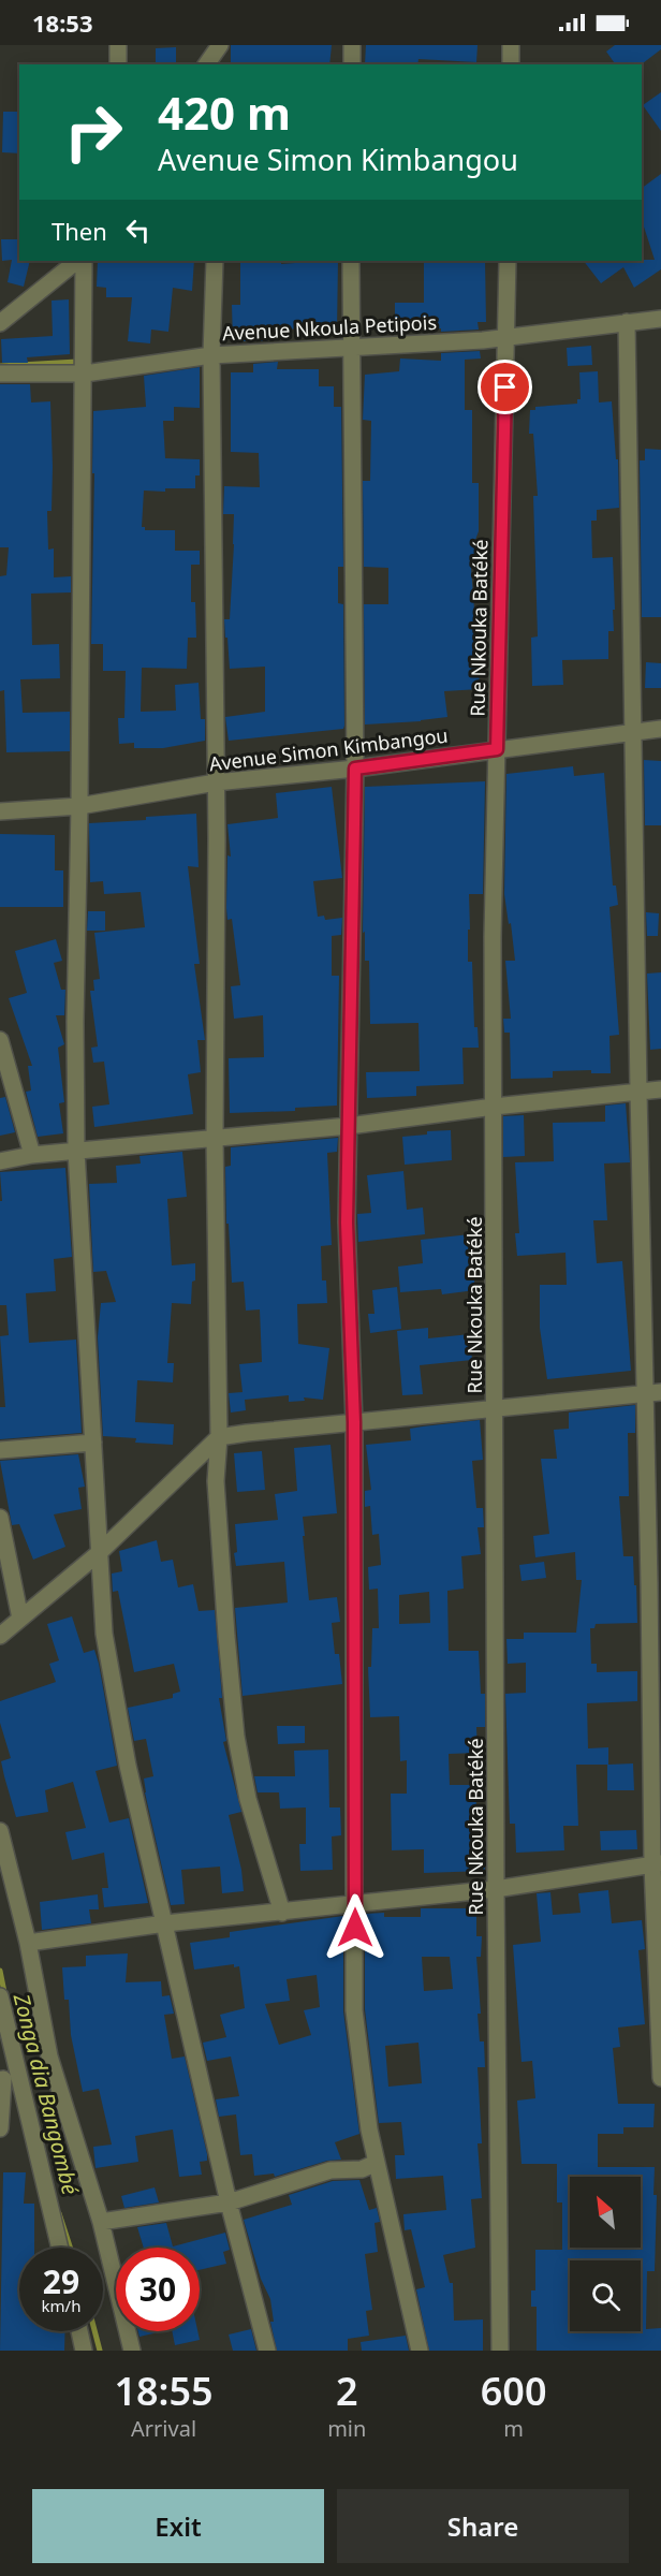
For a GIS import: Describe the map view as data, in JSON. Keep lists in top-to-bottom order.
{
  "streets": {
    "street": ["Avenue Nkoula Petipois", "Rue Nkouka Batéké", "Avenue Simon Kimbangou"]
  },
  "crossings": [
    ["Avenue Nkoula Petipois", "Rue Nkouka Batéké"],
    ["Rue Nkouka Batéké", "Avenue Simon Kimbangou"]
  ],
  "water": ["Zonga dia Bangombé"],
  "north": "top left",
  "page": {
    "status": "18:53",
    "turn": ["420 m", "Avenue Simon Kimbangou"],
    "then": "Then",
    "speed": "29 km/h",
    "limit": "30",
    "eta": [
      "18:55",
      "Arrival",
      "2",
      "min",
      "600",
      "m"
    ],
    "buttons": ["Exit", "Share"]
  }
}
